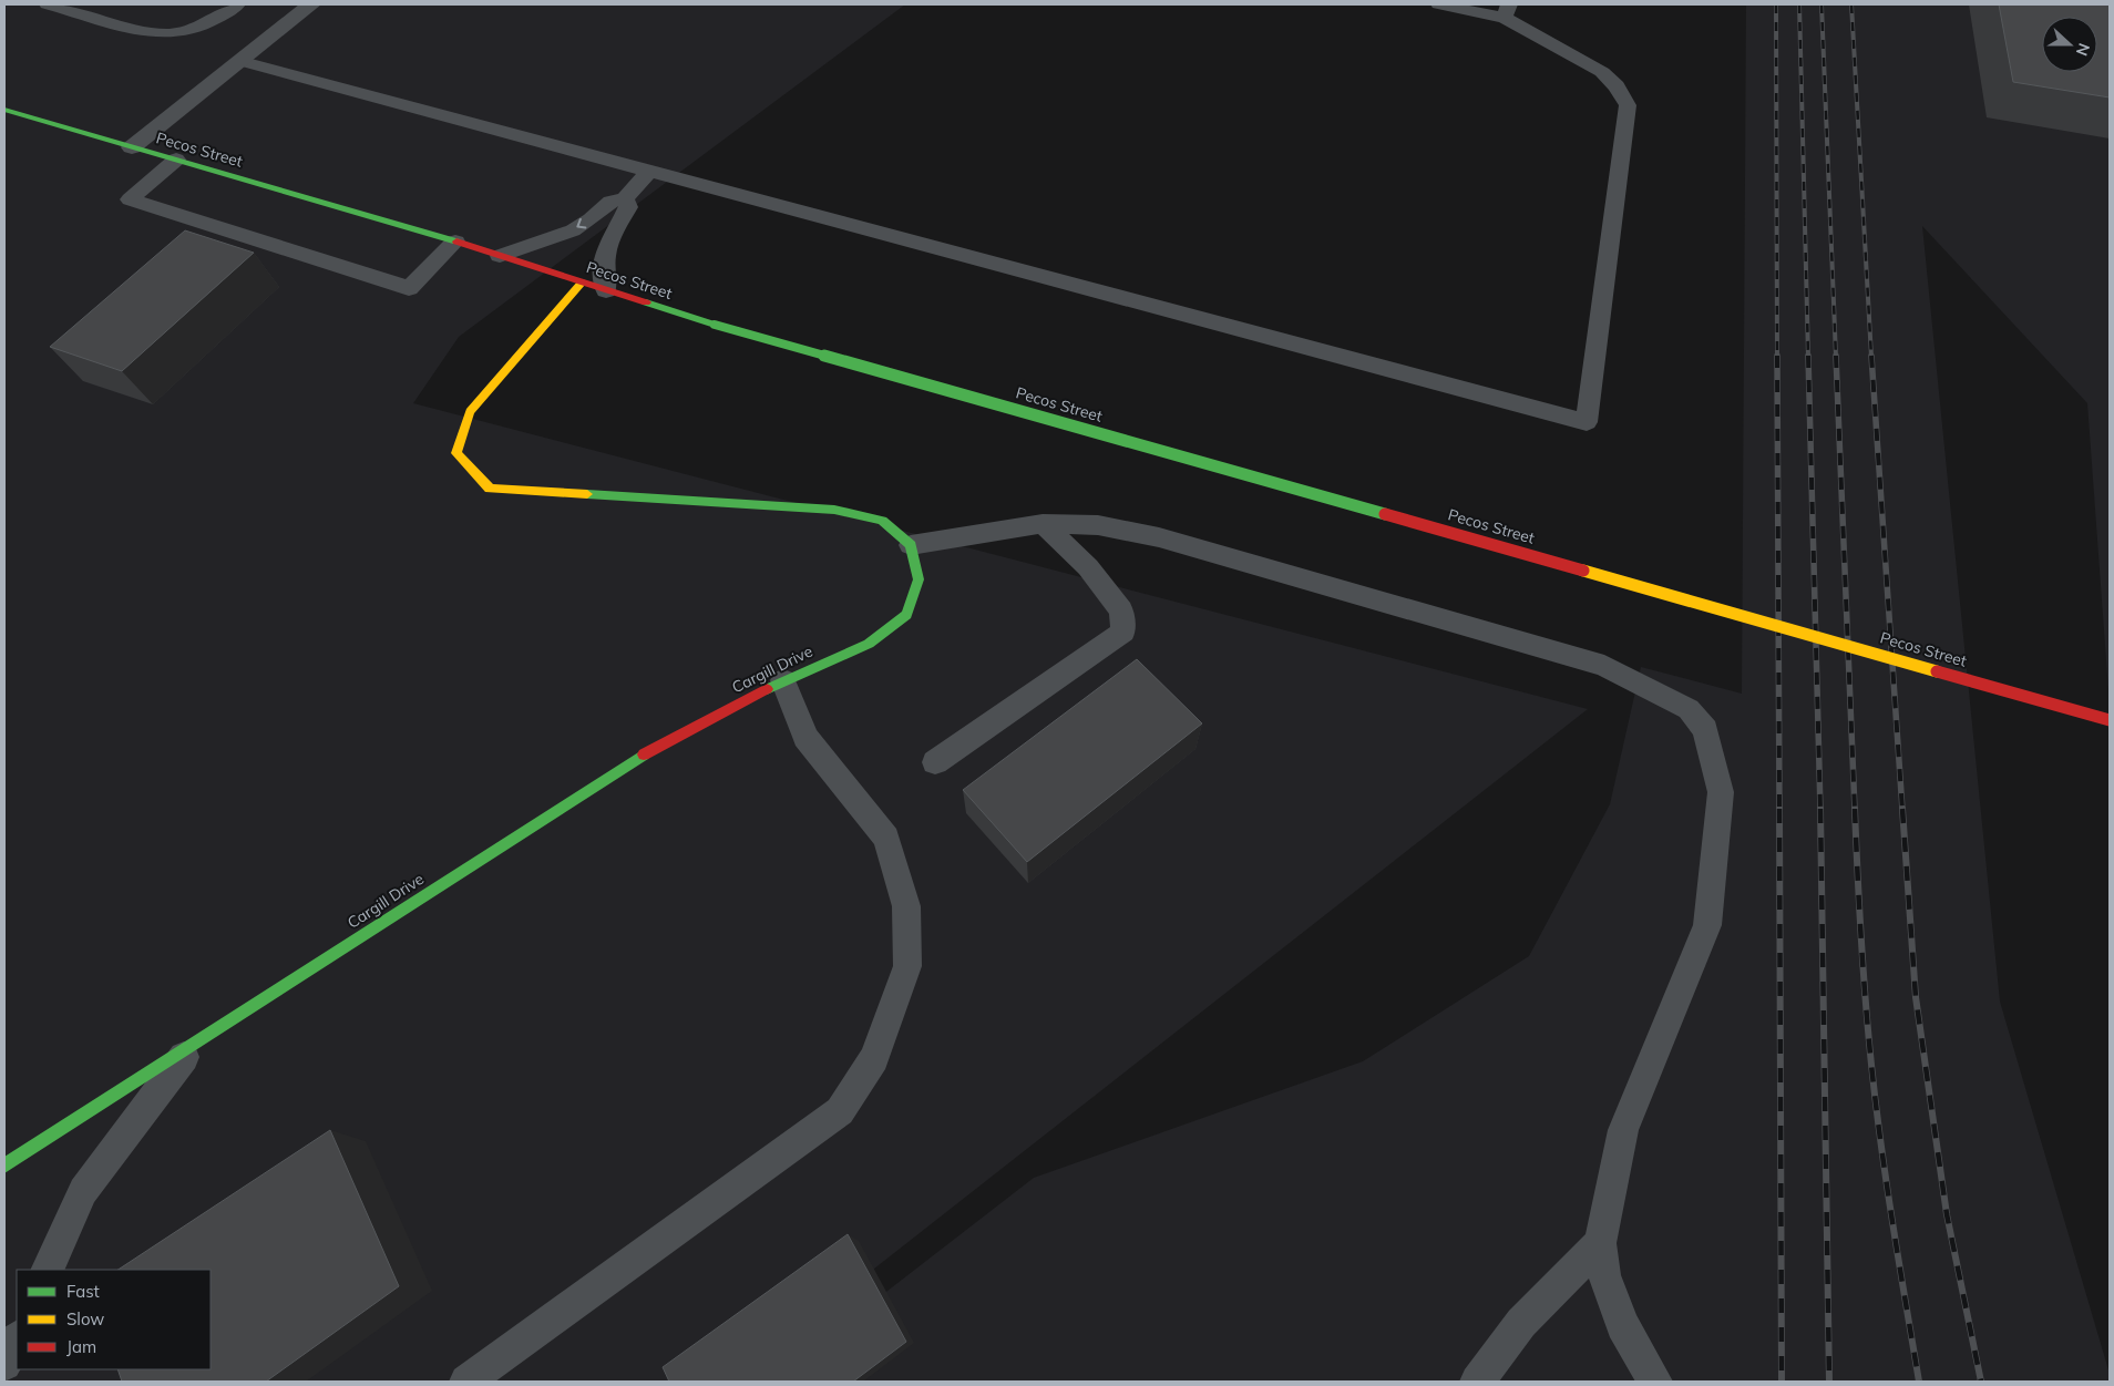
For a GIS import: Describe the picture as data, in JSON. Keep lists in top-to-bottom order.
{
  "streets": {
    "main road": ["Pecos Street", "Cargill Drive"]
  },
  "legend": ["Fast", "Slow", "Jam"],
  "north": "right"
}
